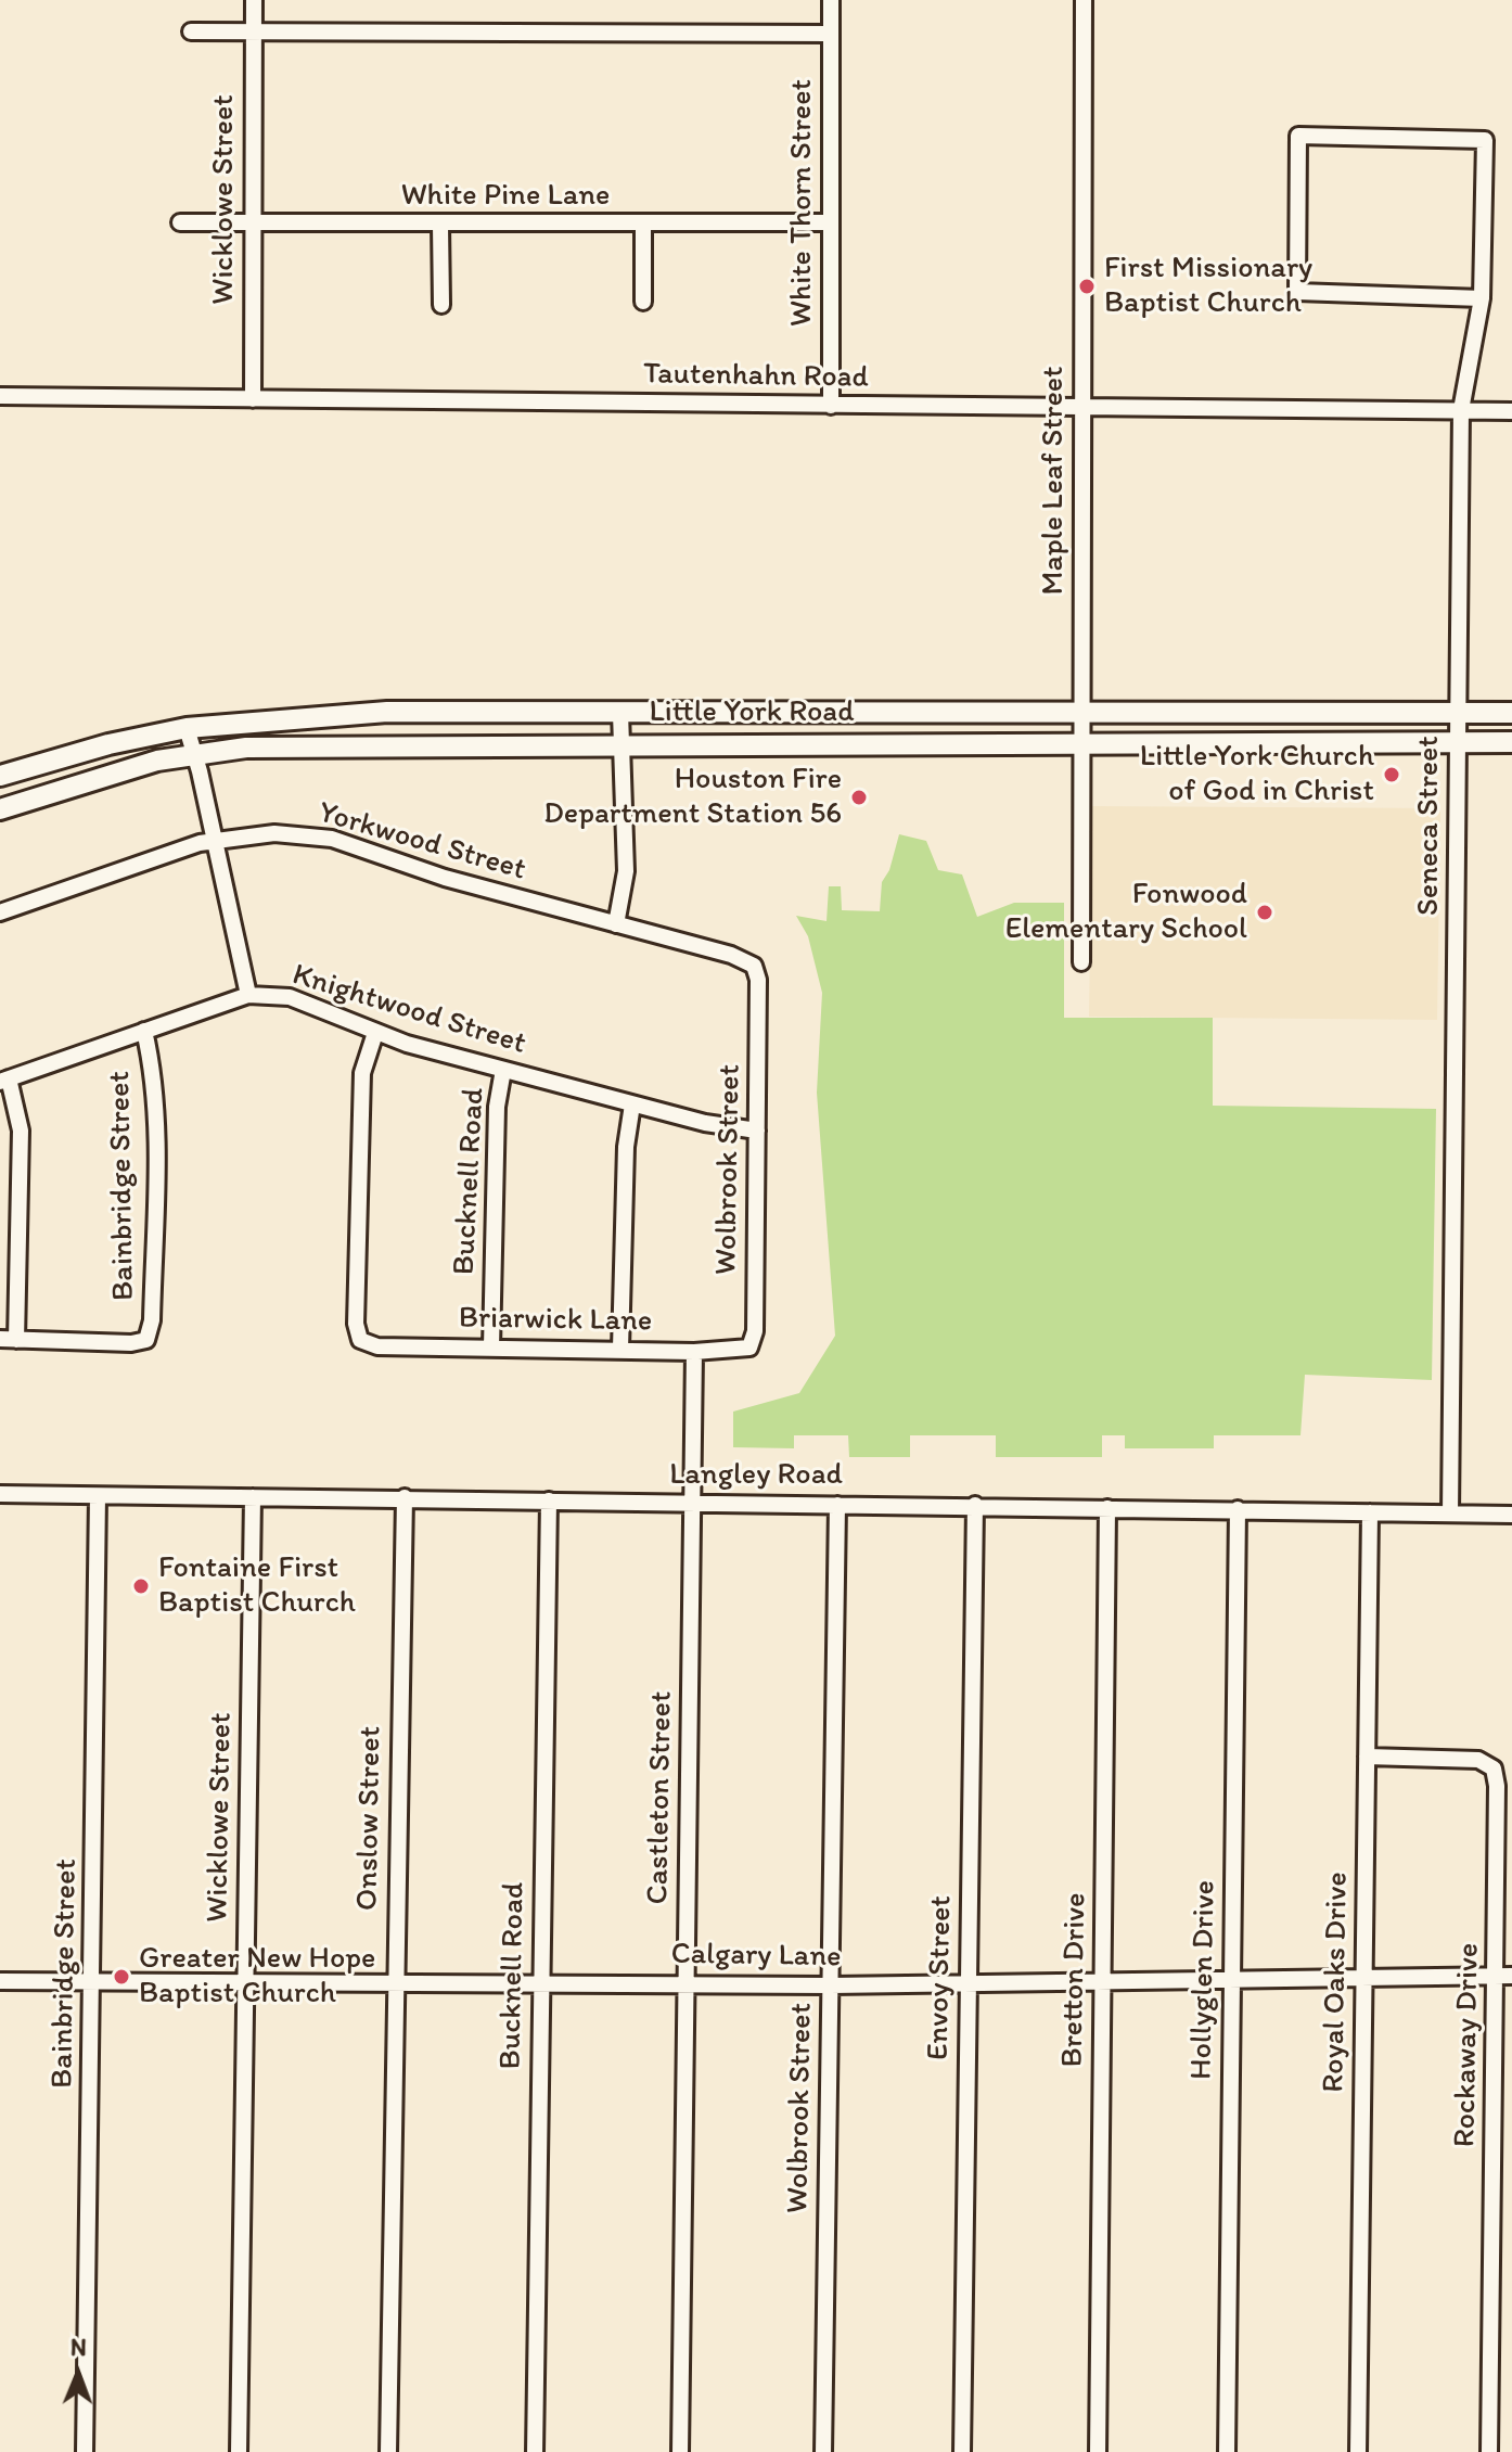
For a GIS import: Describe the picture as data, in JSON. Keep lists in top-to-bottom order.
{
  "streets": {
    "main road": ["Little York Road"],
    "street": [
      "White Pine Lane",
      "Wicklowe Street",
      "White Thorn Street",
      "Tautenhahn Road",
      "Maple Leaf Street",
      "Seneca Street",
      "Yorkwood Street",
      "Knightwood Street",
      "Wolbrook Street",
      "Bucknell Road",
      "Bainbridge Street",
      "Briarwick Lane",
      "Langley Road",
      "Castleton Street",
      "Onslow Street",
      "Calgary Lane",
      "Envoy Street",
      "Bretton Drive",
      "Hollyglen Drive",
      "Royal Oaks Drive",
      "Rockaway Drive"
    ]
  },
  "crossings": [
    ["White Pine Lane", "Wicklowe Street"],
    ["White Pine Lane", "White Thorn Street"],
    ["Wicklowe Street", "Tautenhahn Road"],
    ["Wicklowe Street", "Langley Road"],
    ["Wicklowe Street", "Calgary Lane"],
    ["White Thorn Street", "Tautenhahn Road"],
    ["Tautenhahn Road", "Maple Leaf Street"],
    ["Tautenhahn Road", "Seneca Street"],
    ["Maple Leaf Street", "Little York Road"],
    ["Little York Road", "Seneca Street"],
    ["Seneca Street", "Langley Road"],
    ["Yorkwood Street", "Wolbrook Street"],
    ["Knightwood Street", "Wolbrook Street"],
    ["Knightwood Street", "Bucknell Road"],
    ["Knightwood Street", "Bainbridge Street"],
    ["Knightwood Street", "Briarwick Lane"],
    ["Wolbrook Street", "Briarwick Lane"],
    ["Wolbrook Street", "Langley Road"],
    ["Wolbrook Street", "Calgary Lane"],
    ["Bucknell Road", "Briarwick Lane"],
    ["Bucknell Road", "Langley Road"],
    ["Bucknell Road", "Calgary Lane"],
    ["Bainbridge Street", "Langley Road"],
    ["Bainbridge Street", "Calgary Lane"],
    ["Briarwick Lane", "Castleton Street"],
    ["Langley Road", "Castleton Street"],
    ["Langley Road", "Onslow Street"],
    ["Langley Road", "Envoy Street"],
    ["Langley Road", "Bretton Drive"],
    ["Langley Road", "Hollyglen Drive"],
    ["Langley Road", "Royal Oaks Drive"],
    ["Castleton Street", "Calgary Lane"],
    ["Onslow Street", "Calgary Lane"],
    ["Calgary Lane", "Envoy Street"],
    ["Calgary Lane", "Bretton Drive"],
    ["Calgary Lane", "Hollyglen Drive"],
    ["Calgary Lane", "Royal Oaks Drive"],
    ["Calgary Lane", "Rockaway Drive"],
    ["Royal Oaks Drive", "Rockaway Drive"]
  ],
  "places": [
    "First Missionary Baptist Church",
    "Little York Church of God in Christ",
    "Houston Fire Department Station 56",
    "Fonwood Elementary School",
    "Fontaine First Baptist Church",
    "Greater New Hope Baptist Church"
  ],
  "north": "top"
}
